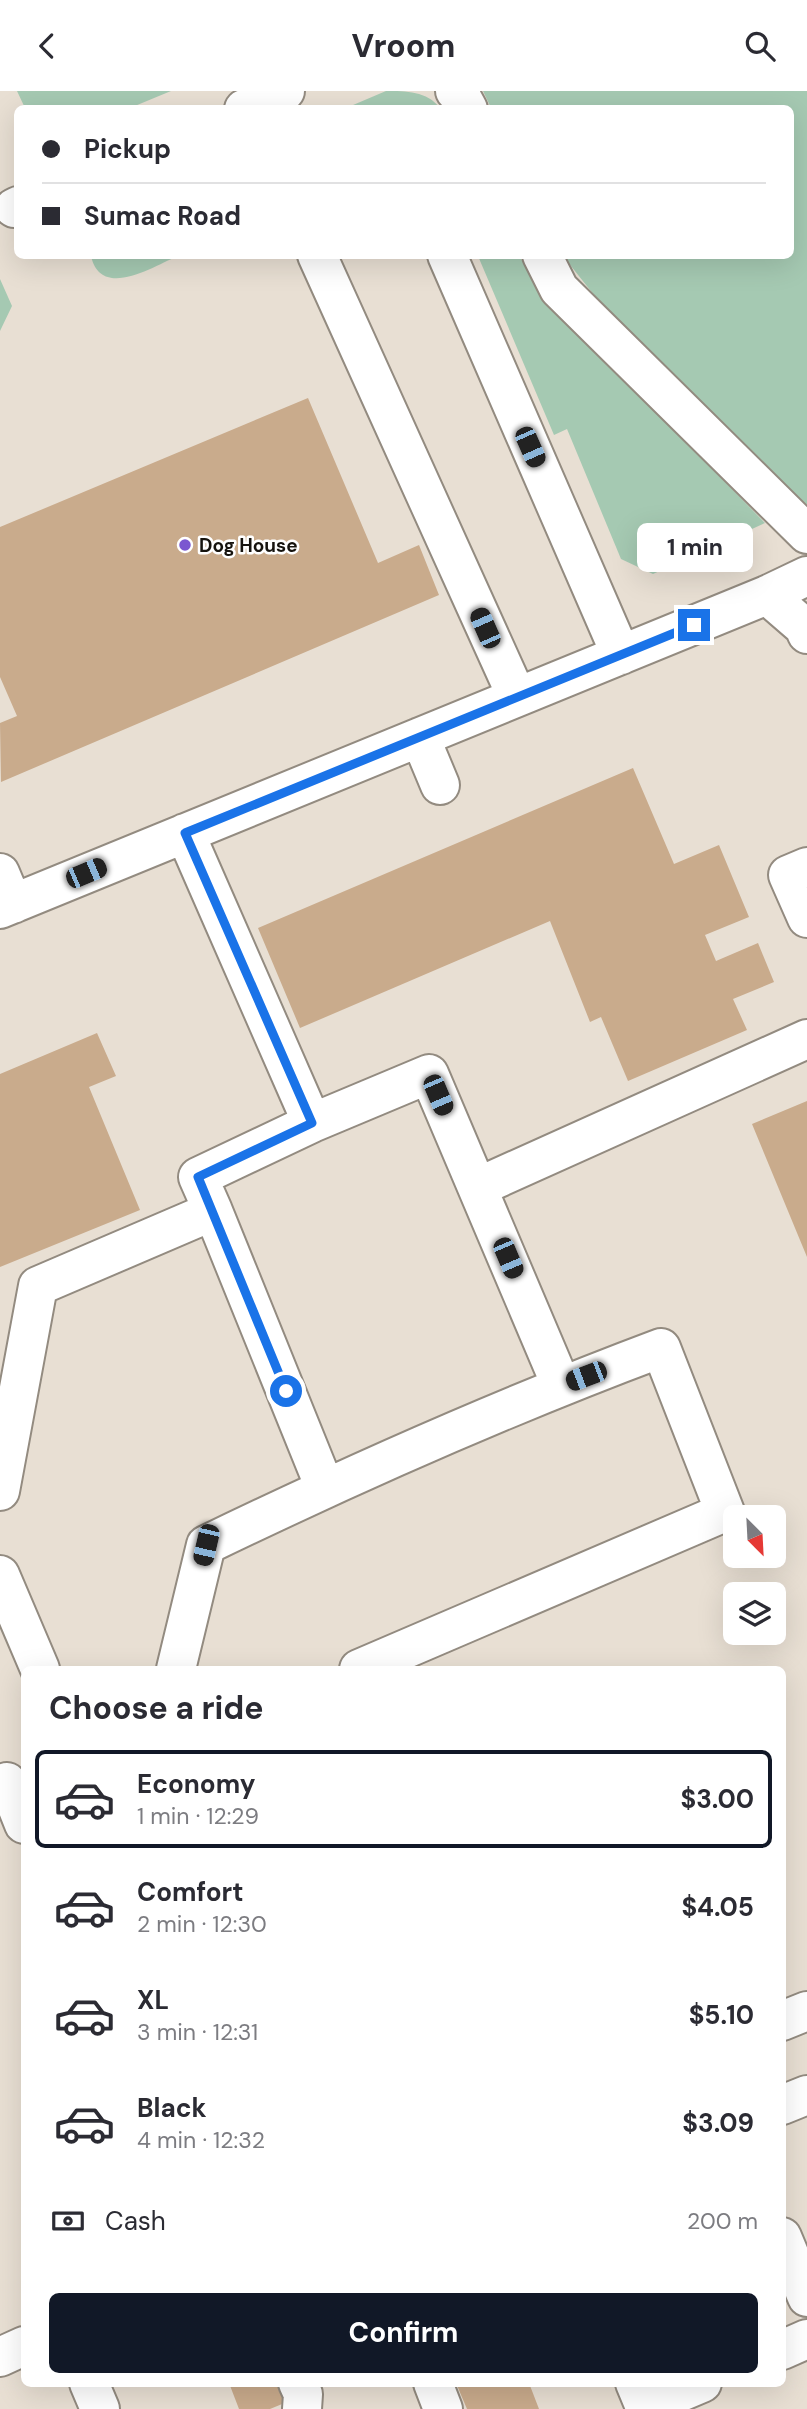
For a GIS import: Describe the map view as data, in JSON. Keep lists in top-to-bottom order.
{
  "places": ["Dog House"],
  "north": "bottom right",
  "page": {
    "header": "Vroom",
    "banner": ["Pickup", "Sumac Road"],
    "bubble": "1 min",
    "heading": "Choose a ride",
    "list": [
      {
        "name": "Economy",
        "note": "1 min · 12:29",
        "value": "$3.00"
      },
      {
        "name": "Comfort",
        "note": "2 min · 12:30",
        "value": "$4.05"
      },
      {
        "name": "XL",
        "note": "3 min · 12:31",
        "value": "$5.10"
      },
      {
        "name": "Black",
        "note": "4 min · 12:32",
        "value": "$3.09"
      }
    ],
    "pay": ["Cash", "200 m"],
    "buttons": "Confirm"
  }
}
